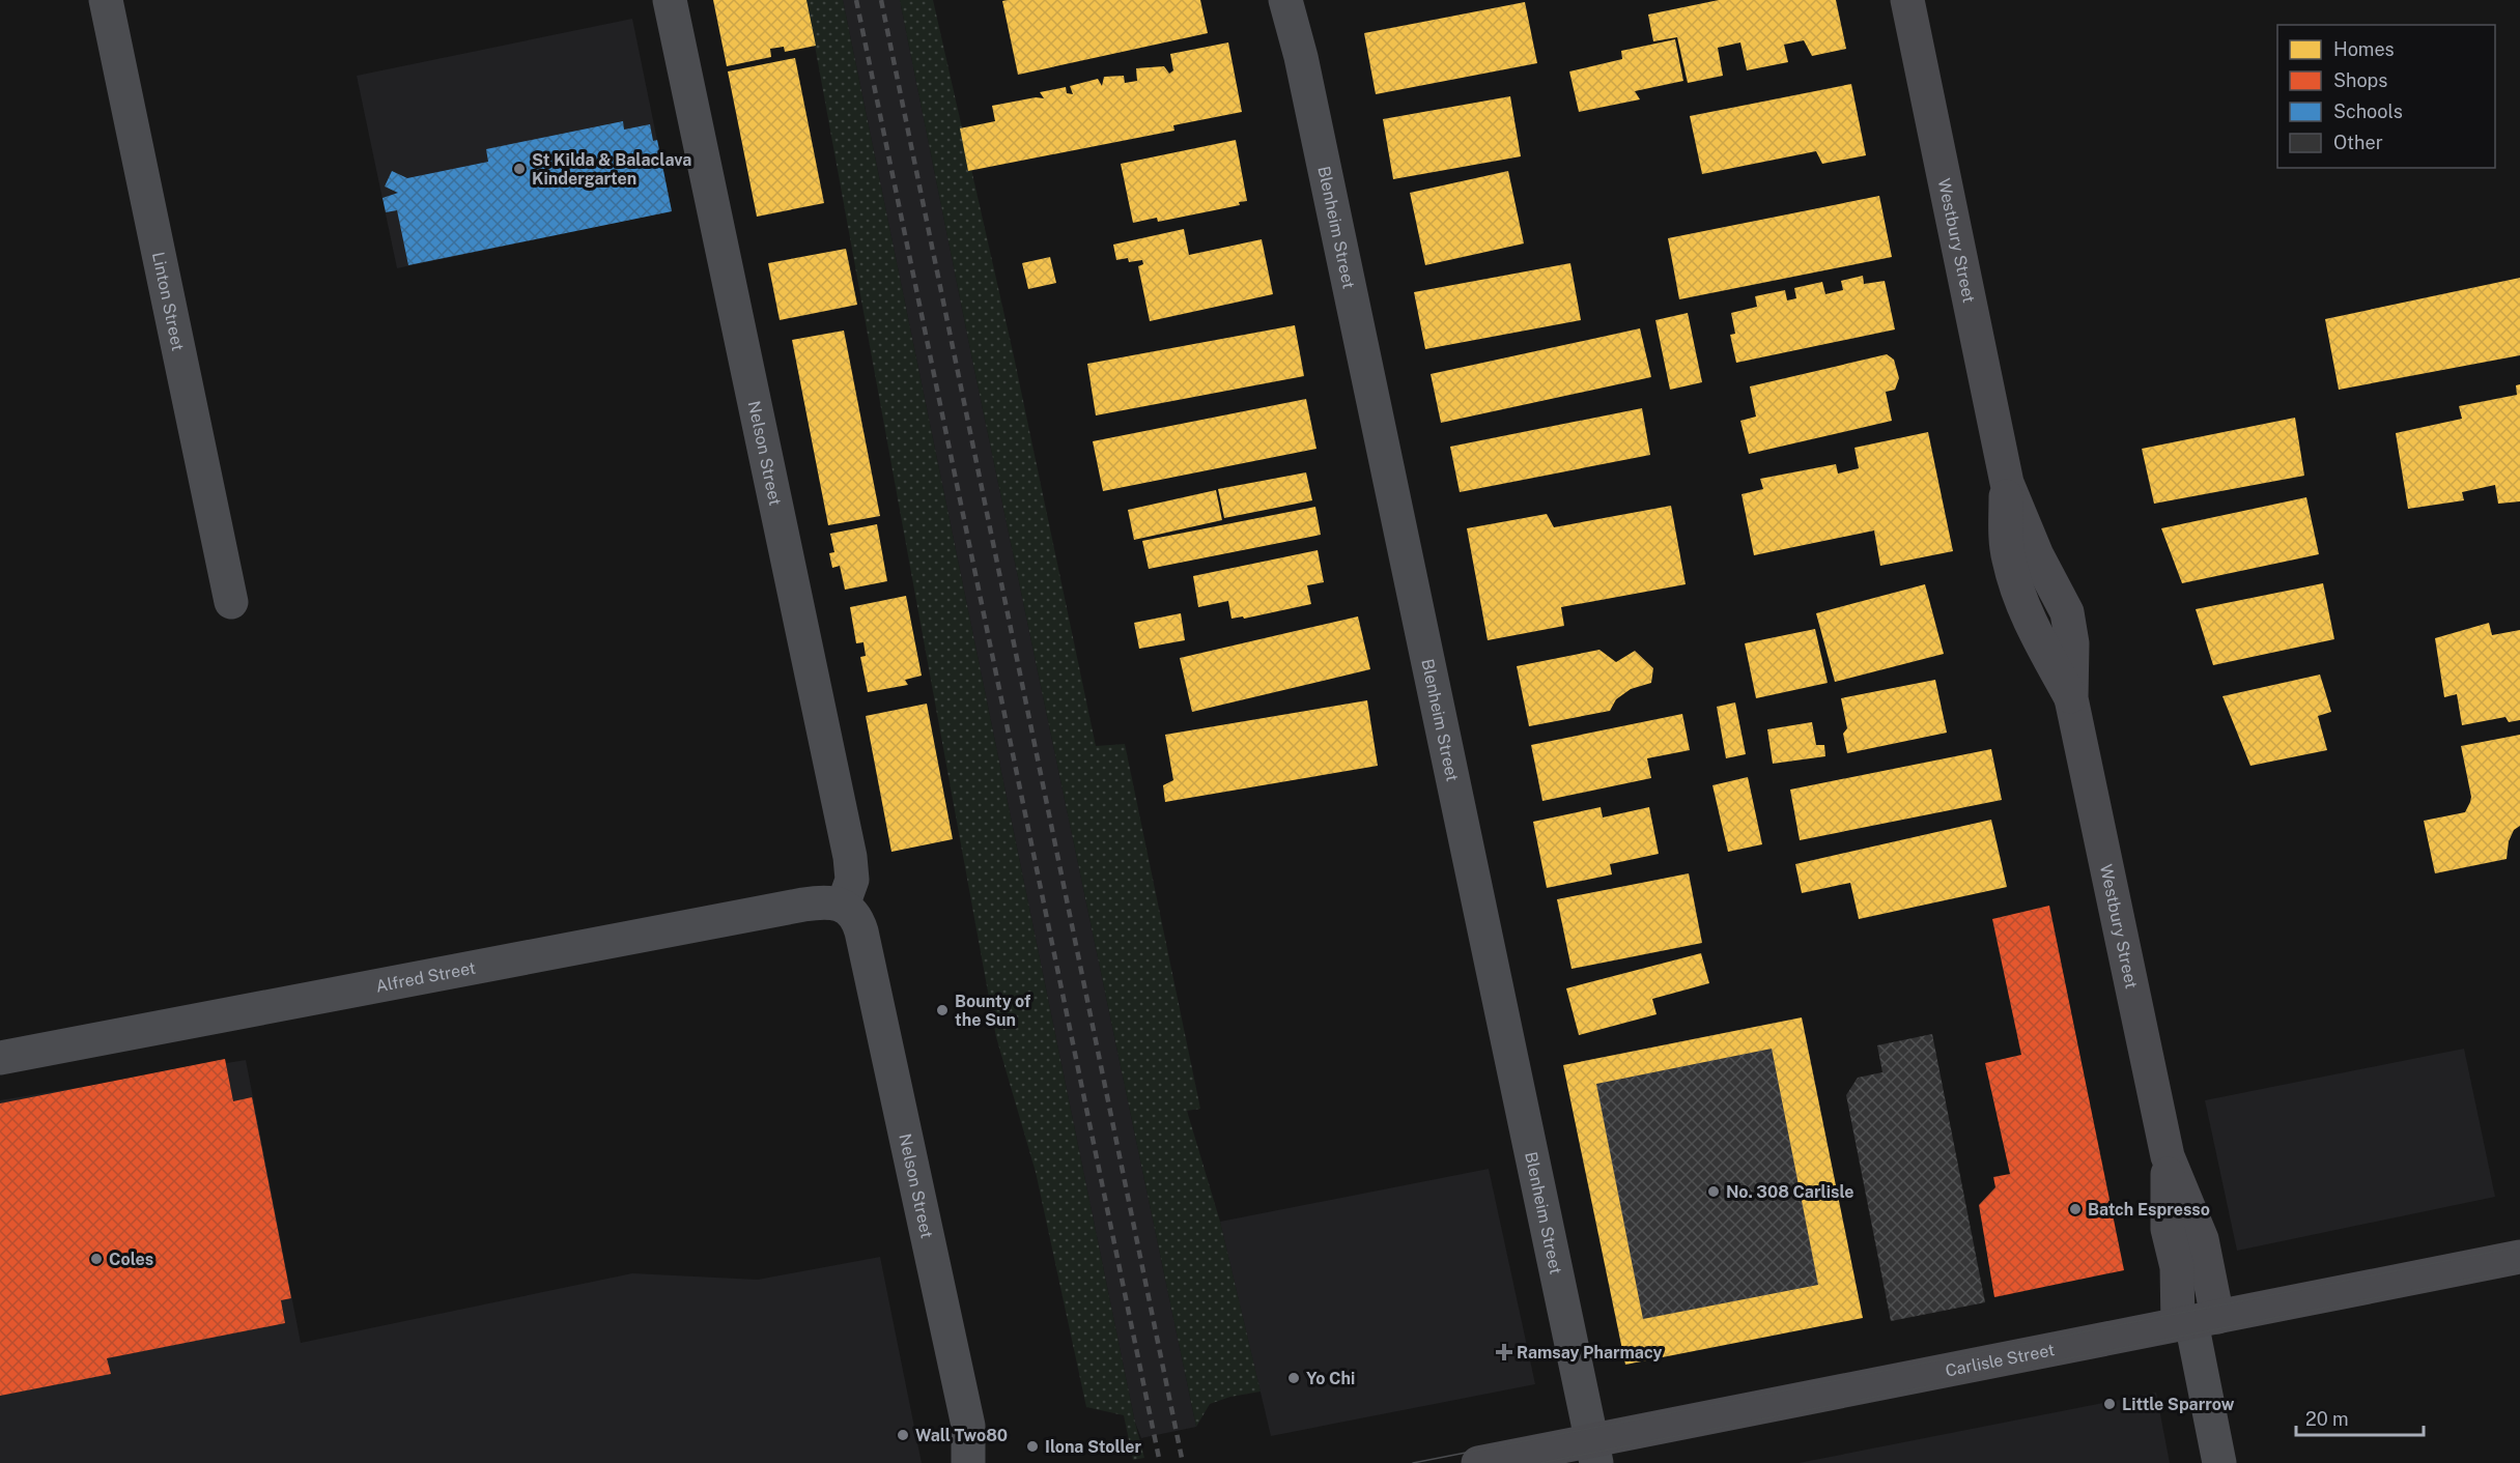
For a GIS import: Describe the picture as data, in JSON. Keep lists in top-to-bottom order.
{
  "streets": {
    "street": [
      "Blenheim Street",
      "Westbury Street",
      "Linton Street",
      "Nelson Street",
      "Alfred Street",
      "Carlisle Street"
    ]
  },
  "crossings": [
    ["Blenheim Street", "Carlisle Street"],
    ["Westbury Street", "Carlisle Street"],
    ["Nelson Street", "Alfred Street"]
  ],
  "places": {
    "other": [
      "St Kilda & Balaclava Kindergarten",
      "Bounty of the Sun",
      "No. 308 Carlisle",
      "Batch Espresso",
      "Coles",
      "Yo Chi",
      "Little Sparrow",
      "Wall Two80",
      "Ilona Stoller"
    ],
    "health": ["Ramsay Pharmacy"]
  },
  "legend": [
    "Homes",
    "Shops",
    "Schools",
    "Other"
  ],
  "scale_bar": "20 m"
}
